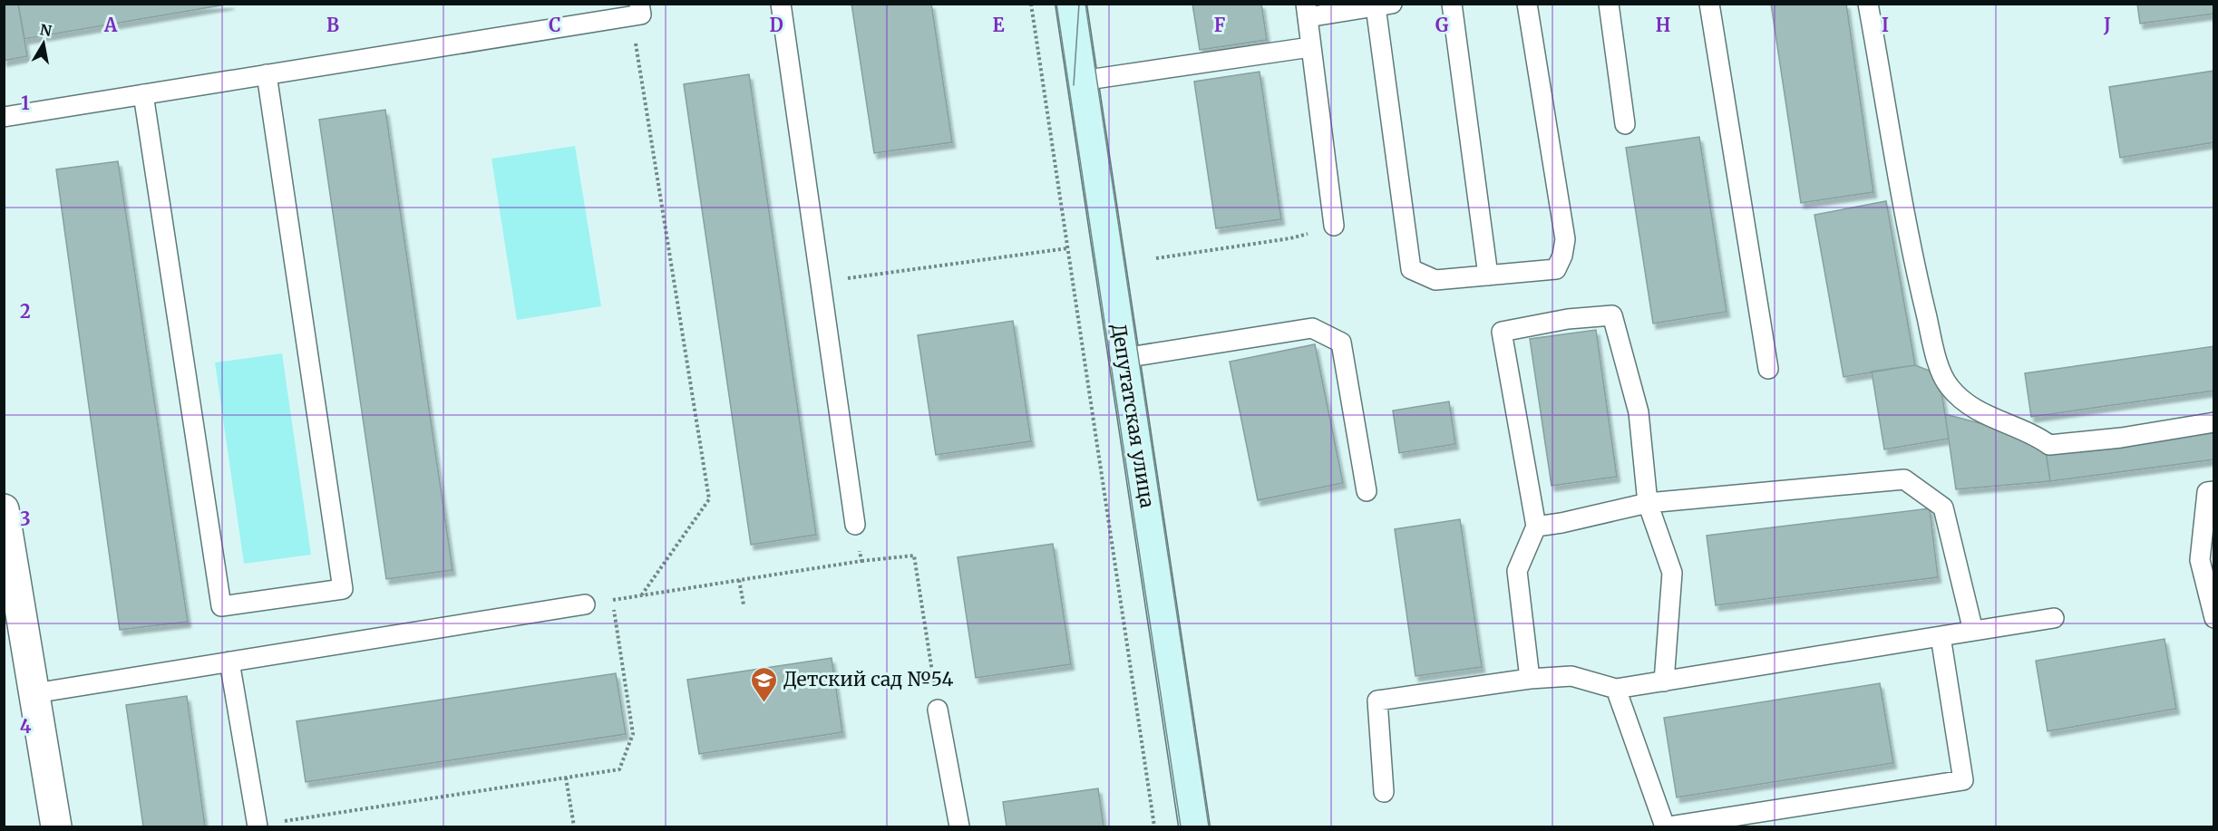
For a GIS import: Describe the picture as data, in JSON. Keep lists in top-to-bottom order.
{
  "streets": {
    "main road": ["Депутатская улица"]
  },
  "places": {
    "school or university": ["Детский сад №54"]
  },
  "north": "top",
  "grid": {
    "columns": [
      "A",
      "B",
      "C",
      "D",
      "E",
      "F",
      "G",
      "H",
      "I",
      "J"
    ],
    "rows": [
      "1",
      "2",
      "3",
      "4"
    ]
  }
}
